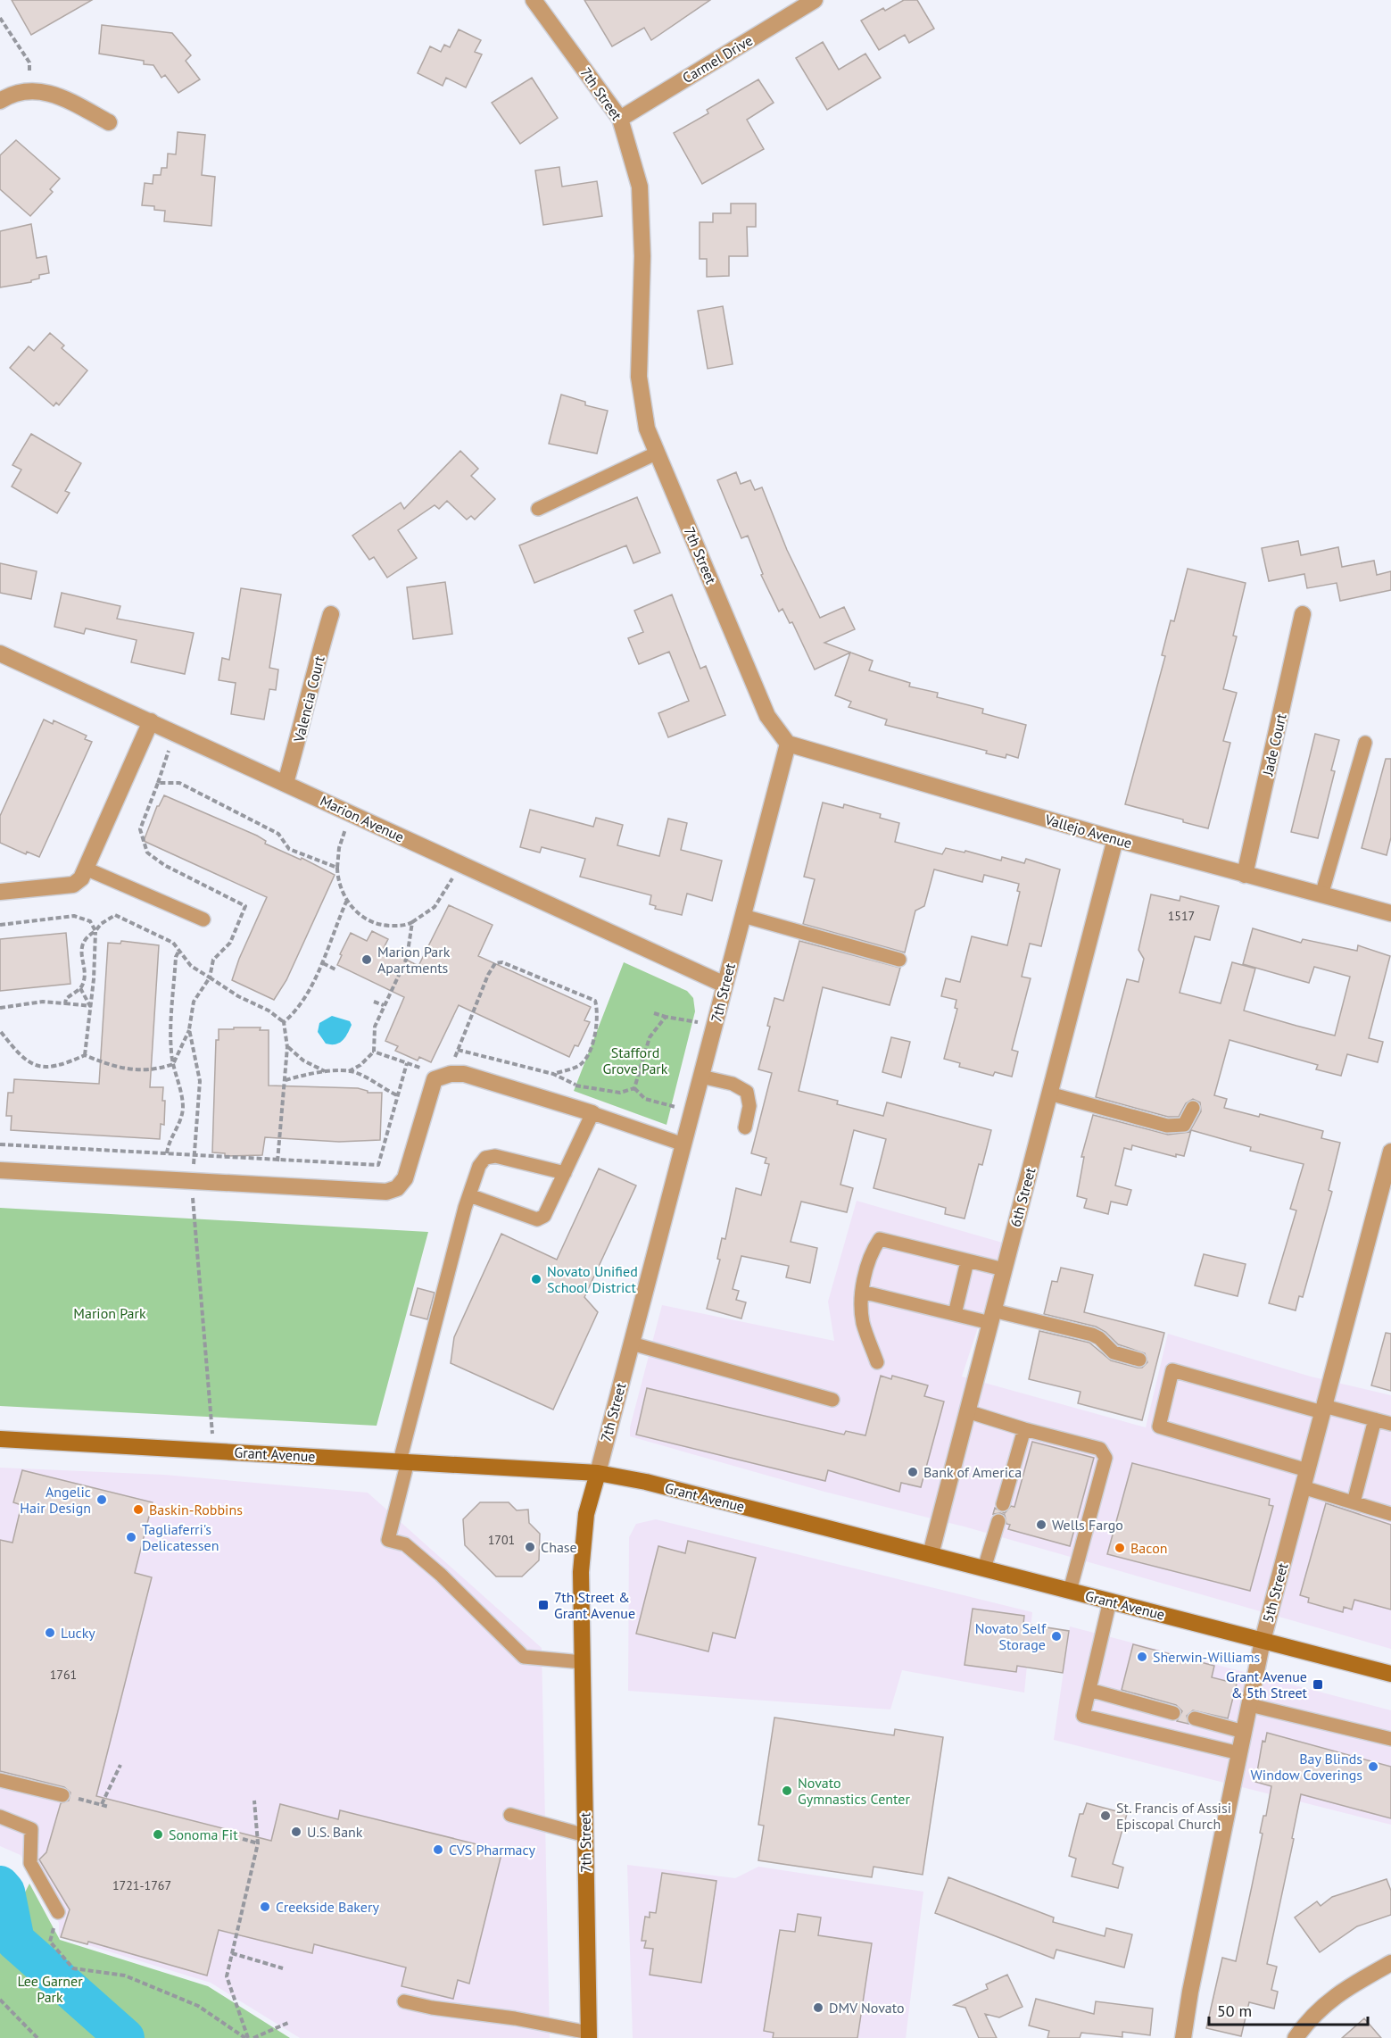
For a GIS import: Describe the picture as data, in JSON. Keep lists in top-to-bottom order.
{
  "streets": {
    "street": [
      "Carmel Drive",
      "7th Street",
      "Valencia Court",
      "Jade Court",
      "Marion Avenue",
      "Vallejo Avenue",
      "6th Street",
      "Grant Avenue",
      "5th Street"
    ]
  },
  "crossings": [
    ["Carmel Drive", "7th Street"],
    ["7th Street", "Marion Avenue"],
    ["7th Street", "Vallejo Avenue"],
    ["7th Street", "Grant Avenue"],
    ["Valencia Court", "Marion Avenue"],
    ["Jade Court", "Vallejo Avenue"],
    ["Vallejo Avenue", "6th Street"],
    ["6th Street", "Grant Avenue"],
    ["Grant Avenue", "5th Street"]
  ],
  "parks": ["Stafford Grove Park", "Marion Park", "Lee Garner Park"],
  "places": {
    "other": [
      "Marion Park Apartments",
      "Novato Unified School District",
      "Bank of America",
      "Angelic Hair Design",
      "Baskin-Robbins",
      "Wells Fargo",
      "Tagliaferri's Delicatessen",
      "Chase",
      "Bacon",
      "Lucky",
      "Novato Self Storage",
      "Sherwin-Williams",
      "Bay Blinds Window Coverings",
      "Novato Gymnastics Center",
      "St. Francis of Assisi Episcopal Church",
      "U.S. Bank",
      "Sonoma Fit",
      "CVS Pharmacy",
      "Creekside Bakery",
      "DMV Novato"
    ],
    "transit": ["7th Street & Grant Avenue", "Grant Avenue & 5th Street"]
  },
  "house_numbers": [
    "1517",
    "1701",
    "1761",
    "1721-1767"
  ],
  "scale_bar": "50 m"
}
